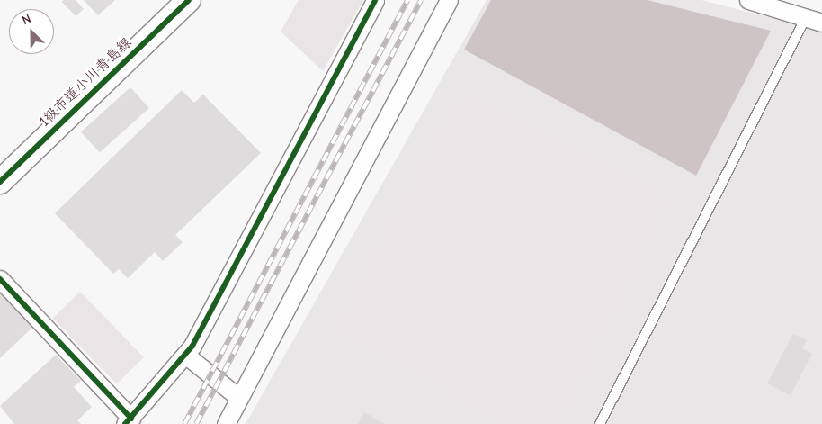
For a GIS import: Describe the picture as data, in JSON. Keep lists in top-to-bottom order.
{
  "streets": {
    "street": ["1級市道小川青島線"]
  },
  "north": "top left"
}
